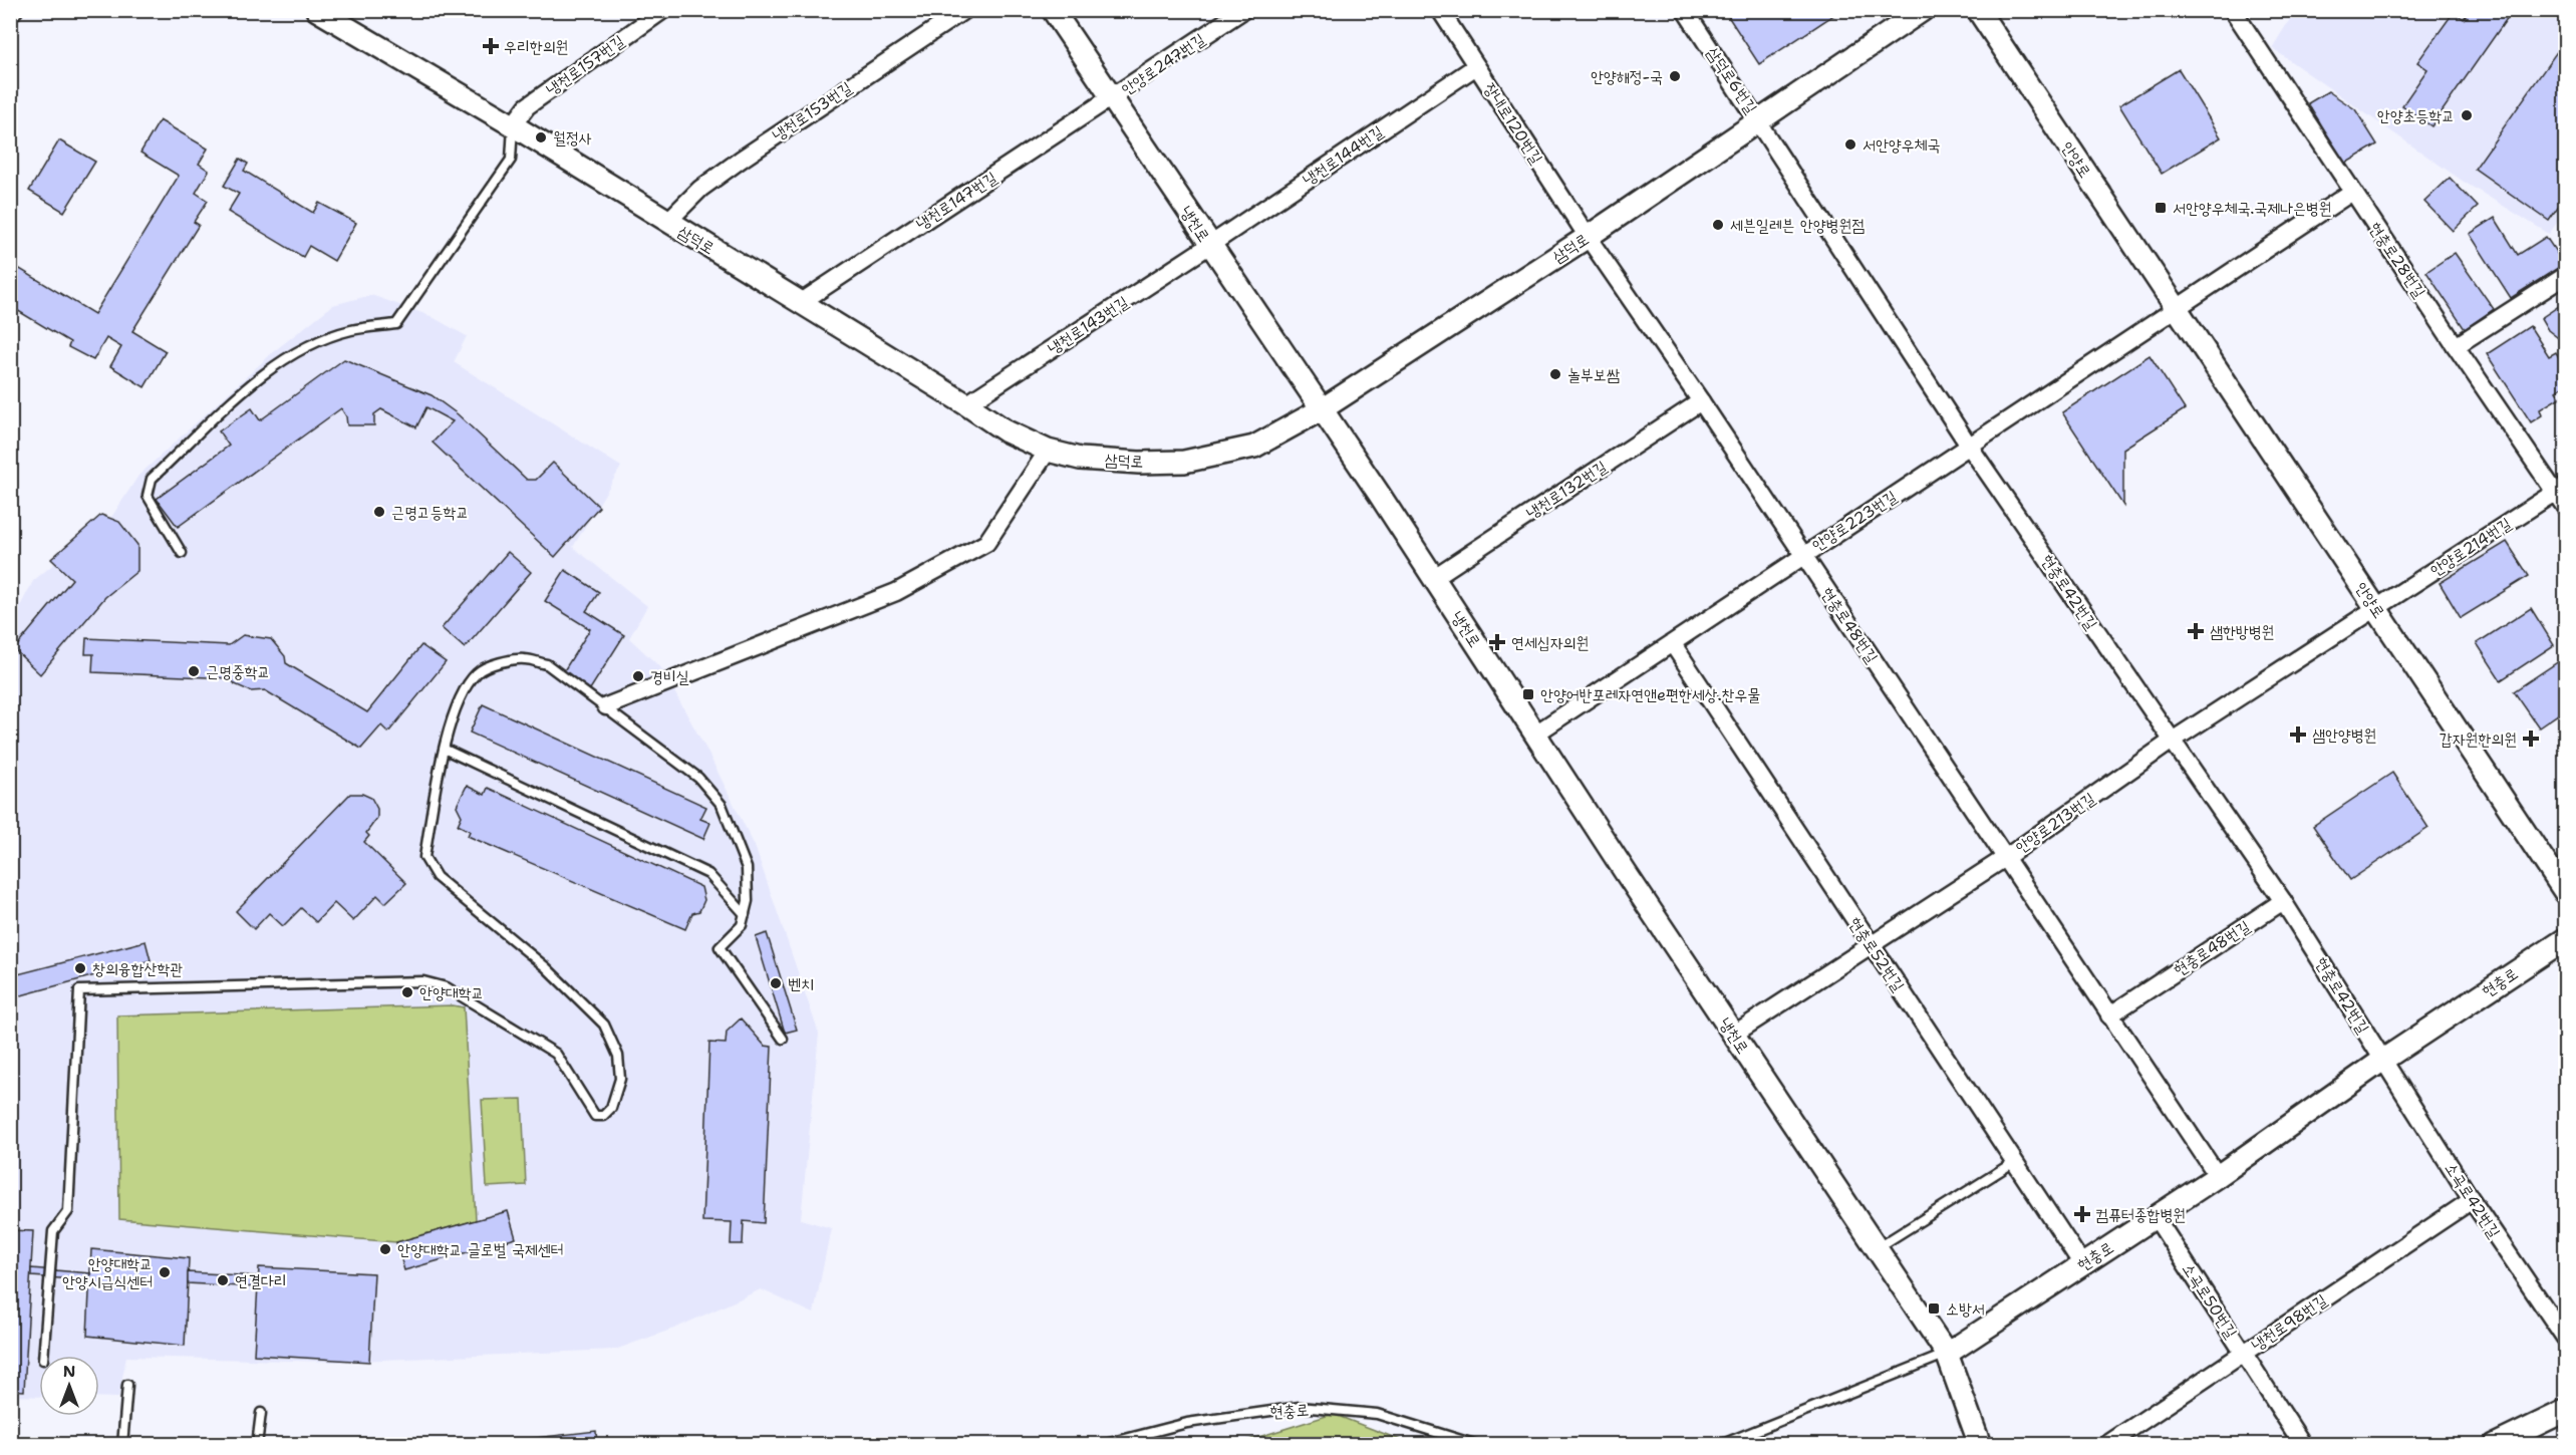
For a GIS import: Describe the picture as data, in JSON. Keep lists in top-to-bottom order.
{
  "streets": {
    "street": [
      "안양로247번길",
      "냉천로157번길",
      "삼덕로6번길",
      "냉천로153번길",
      "장내로120번길",
      "냉천로144번길",
      "안양로",
      "냉천로147번길",
      "냉천로",
      "삼덕로",
      "현충로28번길",
      "냉천로143번길",
      "냉천로132번길",
      "안양로223번길",
      "안양로214번길",
      "현충로42번길",
      "현충로48번길",
      "안양로213번길",
      "현충로52번길",
      "현충로",
      "소곡로42번길",
      "소곡로50번길",
      "냉천로98번길"
    ]
  },
  "crossings": [
    ["안양로247번길", "냉천로147번길"],
    ["안양로247번길", "냉천로"],
    ["냉천로157번길", "삼덕로"],
    ["삼덕로6번길", "삼덕로"],
    ["삼덕로6번길", "현충로42번길"],
    ["냉천로153번길", "삼덕로"],
    ["장내로120번길", "냉천로144번길"],
    ["장내로120번길", "삼덕로"],
    ["장내로120번길", "현충로48번길"],
    ["냉천로144번길", "냉천로"],
    ["냉천로144번길", "냉천로143번길"],
    ["안양로", "안양로223번길"],
    ["안양로", "안양로214번길"],
    ["안양로", "안양로213번길"],
    ["냉천로147번길", "냉천로"],
    ["냉천로147번길", "삼덕로"],
    ["냉천로", "삼덕로"],
    ["냉천로", "냉천로143번길"],
    ["냉천로", "냉천로132번길"],
    ["냉천로", "안양로223번길"],
    ["냉천로", "안양로213번길"],
    ["냉천로", "현충로"],
    ["삼덕로", "냉천로143번길"],
    ["삼덕로", "현충로42번길"],
    ["삼덕로", "현충로48번길"],
    ["현충로28번길", "안양로214번길"],
    ["냉천로132번길", "현충로48번길"],
    ["안양로223번길", "현충로42번길"],
    ["안양로223번길", "현충로48번길"],
    ["안양로223번길", "현충로52번길"],
    ["안양로214번길", "안양로213번길"],
    ["현충로42번길", "현충로48번길"],
    ["현충로42번길", "안양로213번길"],
    ["현충로42번길", "현충로"],
    ["현충로42번길", "소곡로42번길"],
    ["현충로48번길", "안양로213번길"],
    ["현충로48번길", "현충로"],
    ["안양로213번길", "현충로52번길"],
    ["현충로52번길", "현충로"],
    ["현충로", "소곡로42번길"],
    ["현충로", "소곡로50번길"],
    ["소곡로42번길", "냉천로98번길"],
    ["소곡로50번길", "냉천로98번길"]
  ],
  "places": {
    "health": [
      "우리한의원",
      "샘한방병원",
      "연세십자의원",
      "샘안양병원",
      "갑자원한의원",
      "컴퓨터종합병원"
    ],
    "other": [
      "안양해정-국",
      "안양초등학교",
      "월정사",
      "서안양우체국",
      "세븐일레븐 안양병원점",
      "놀부보쌈",
      "근명고등학교",
      "근명중학교",
      "경비실",
      "창의융합산학관",
      "벤치",
      "안양대학교",
      "안양대학교 글로벌 국제센터",
      "안양대학교 안양시급식센터",
      "연결다리"
    ],
    "transit": ["서안양우체국.국제나은병원", "안양어반포레자연앤e편한세상.찬우물", "소방서"]
  },
  "north": "top"
}
